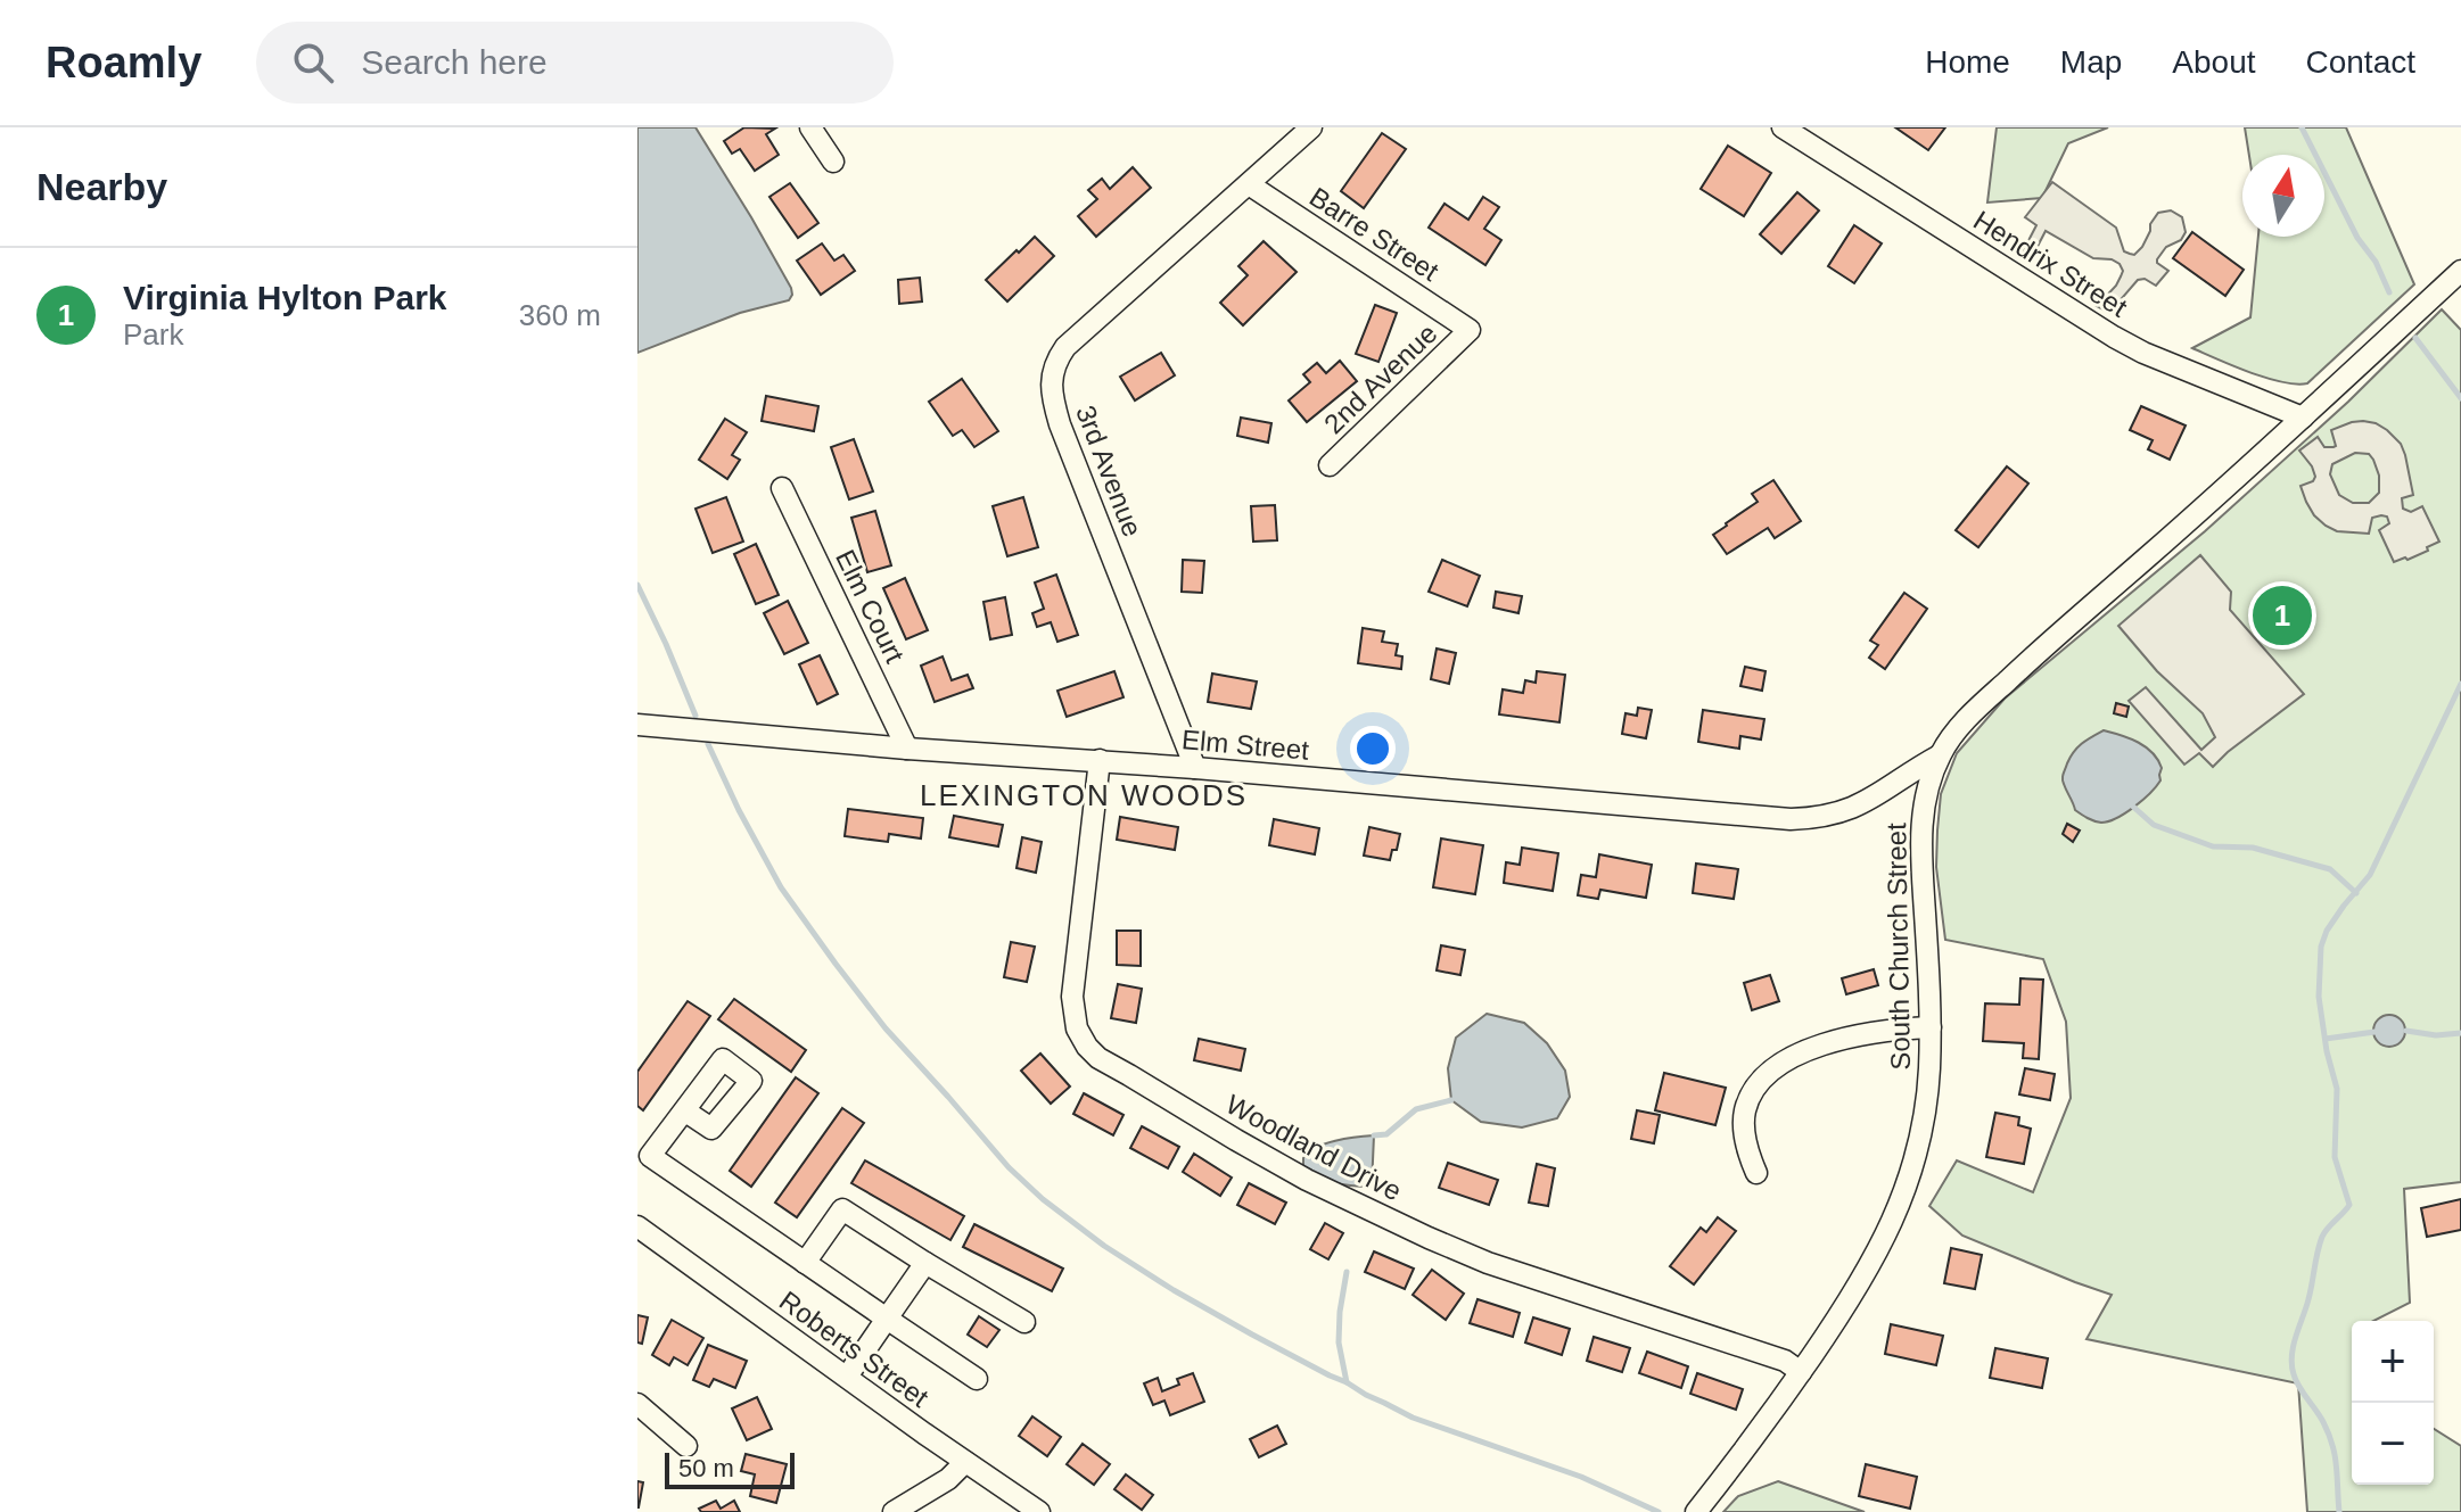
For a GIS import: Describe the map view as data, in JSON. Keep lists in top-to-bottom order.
{
  "streets": {
    "street": [
      "Barre Street",
      "Hendrix Street",
      "2nd Avenue",
      "3rd Avenue",
      "Elm Court",
      "Elm Street",
      "South Church Street",
      "Woodland Drive",
      "Roberts Street"
    ]
  },
  "crossings": [
    ["Barre Street", "2nd Avenue"],
    ["Barre Street", "3rd Avenue"],
    ["Hendrix Street", "South Church Street"],
    ["3rd Avenue", "Elm Street"],
    ["Elm Court", "Elm Street"],
    ["Elm Street", "South Church Street"],
    ["Elm Street", "Woodland Drive"],
    ["South Church Street", "Woodland Drive"]
  ],
  "districts": ["LEXINGTON WOODS"],
  "scale_bar": "50 m",
  "north": "top",
  "page": {
    "header": "Roamly",
    "search": "Search here",
    "nav": [
      "Home",
      "Map",
      "About",
      "Contact"
    ],
    "heading": "Nearby",
    "list": [
      {
        "mark": "1",
        "name": "Virginia Hylton Park",
        "note": "Park",
        "value": "360 m"
      }
    ],
    "pins": "1",
    "map_buttons": ["+", "−"],
    "scale": "50 m"
  }
}
